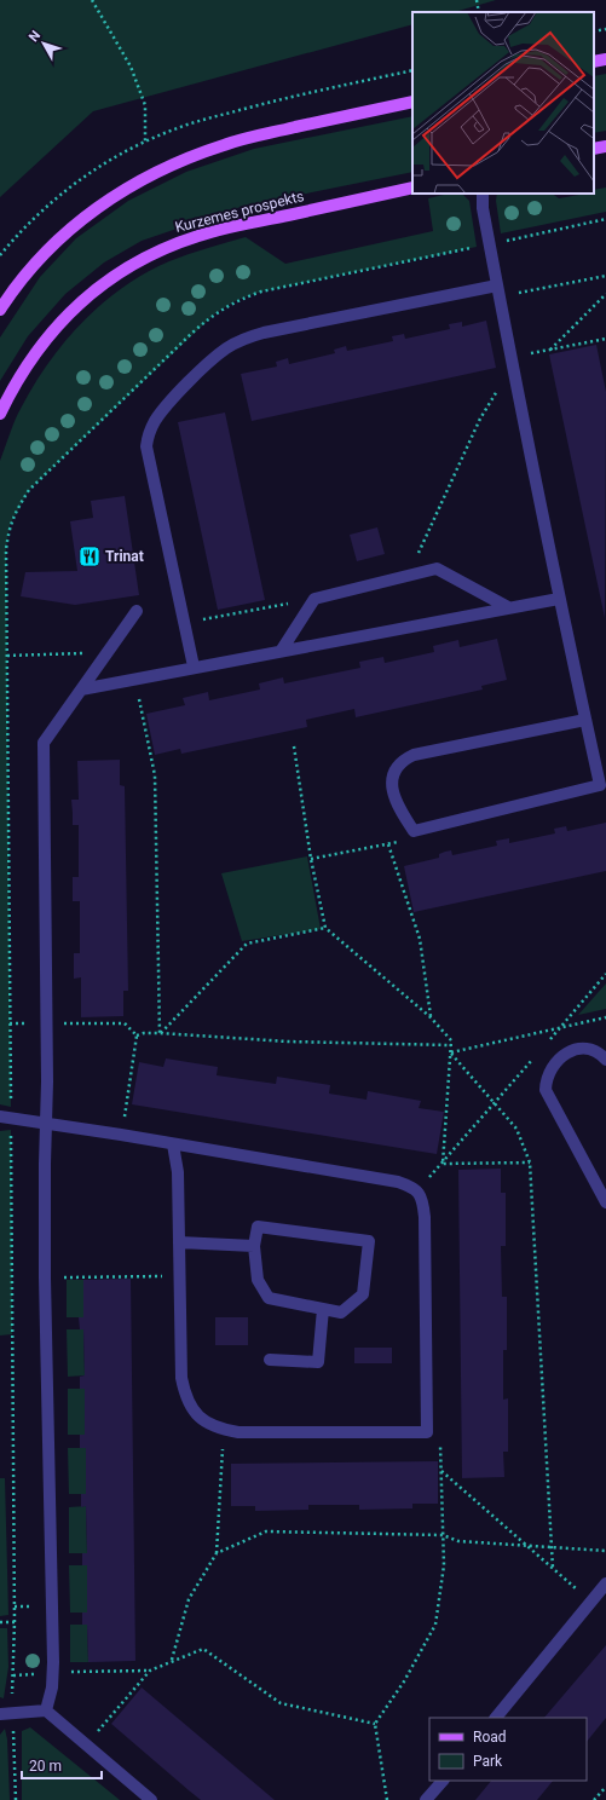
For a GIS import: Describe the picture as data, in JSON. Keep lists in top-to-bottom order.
{
  "streets": {
    "main road": ["Kurzemes prospekts"]
  },
  "places": {
    "restaurant": ["Trinat"]
  },
  "legend": ["Road", "Park"],
  "scale_bar": "20 m",
  "north": "top left"
}
